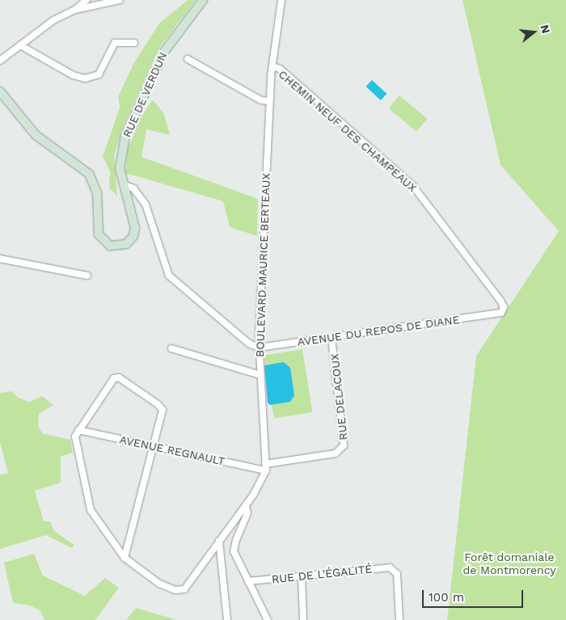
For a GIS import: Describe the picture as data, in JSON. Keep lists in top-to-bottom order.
{
  "streets": {
    "main road": ["RUE DE VERDUN"],
    "street": [
      "CHEMIN NEUF DES CHAMPEAUX",
      "BOULEVARD MAURICE BERTEAUX",
      "AVENUE DU REPOS DE DIANE",
      "RUE DELACOUX",
      "AVENUE REGNAULT",
      "RUE DE L'ÉGALITÉ"
    ]
  },
  "crossings": [
    ["CHEMIN NEUF DES CHAMPEAUX", "BOULEVARD MAURICE BERTEAUX"],
    ["CHEMIN NEUF DES CHAMPEAUX", "AVENUE DU REPOS DE DIANE"],
    ["BOULEVARD MAURICE BERTEAUX", "AVENUE DU REPOS DE DIANE"],
    ["BOULEVARD MAURICE BERTEAUX", "RUE DELACOUX"],
    ["BOULEVARD MAURICE BERTEAUX", "AVENUE REGNAULT"],
    ["AVENUE DU REPOS DE DIANE", "RUE DELACOUX"]
  ],
  "parks": ["Forêt domaniale de Montmorency"],
  "scale_bar": "100 m",
  "north": "right"
}
